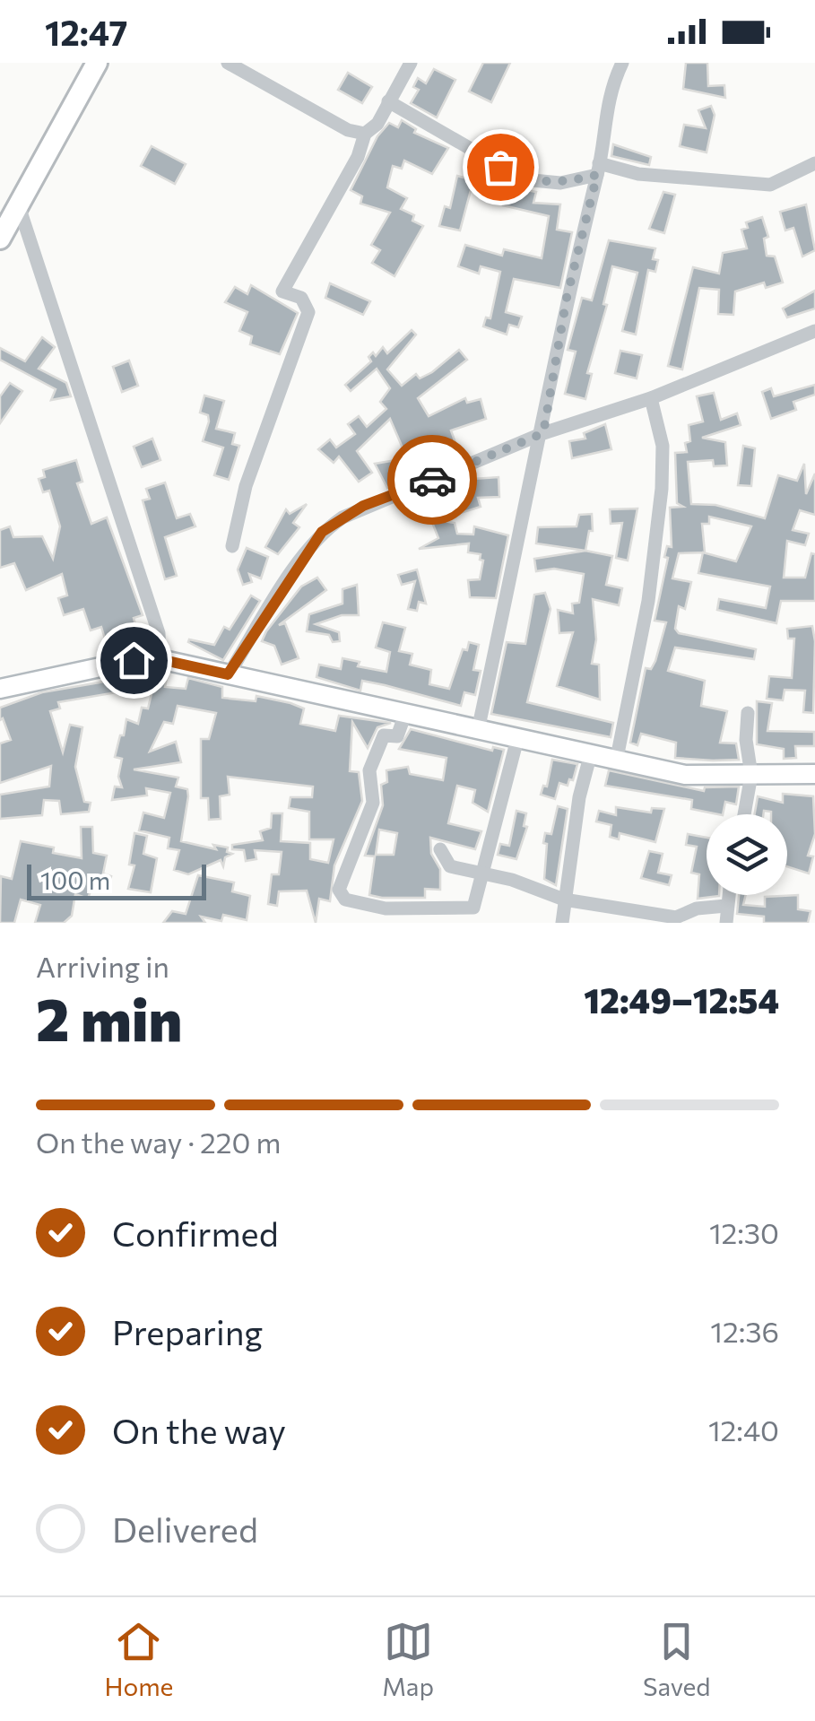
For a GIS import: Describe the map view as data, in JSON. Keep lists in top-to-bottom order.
{
  "scale_bar": "100 m",
  "page": {
    "status": "12:47",
    "scale": "100 m",
    "heading": ["2 min", "Arriving in", "12:49–12:54"],
    "bar": "On the way · 220 m",
    "list": [
      ["Confirmed", "12:30"],
      ["Preparing", "12:36"],
      ["On the way", "12:40"],
      "Delivered"
    ],
    "tabs": ["Home", "Map", "Saved"]
  }
}
